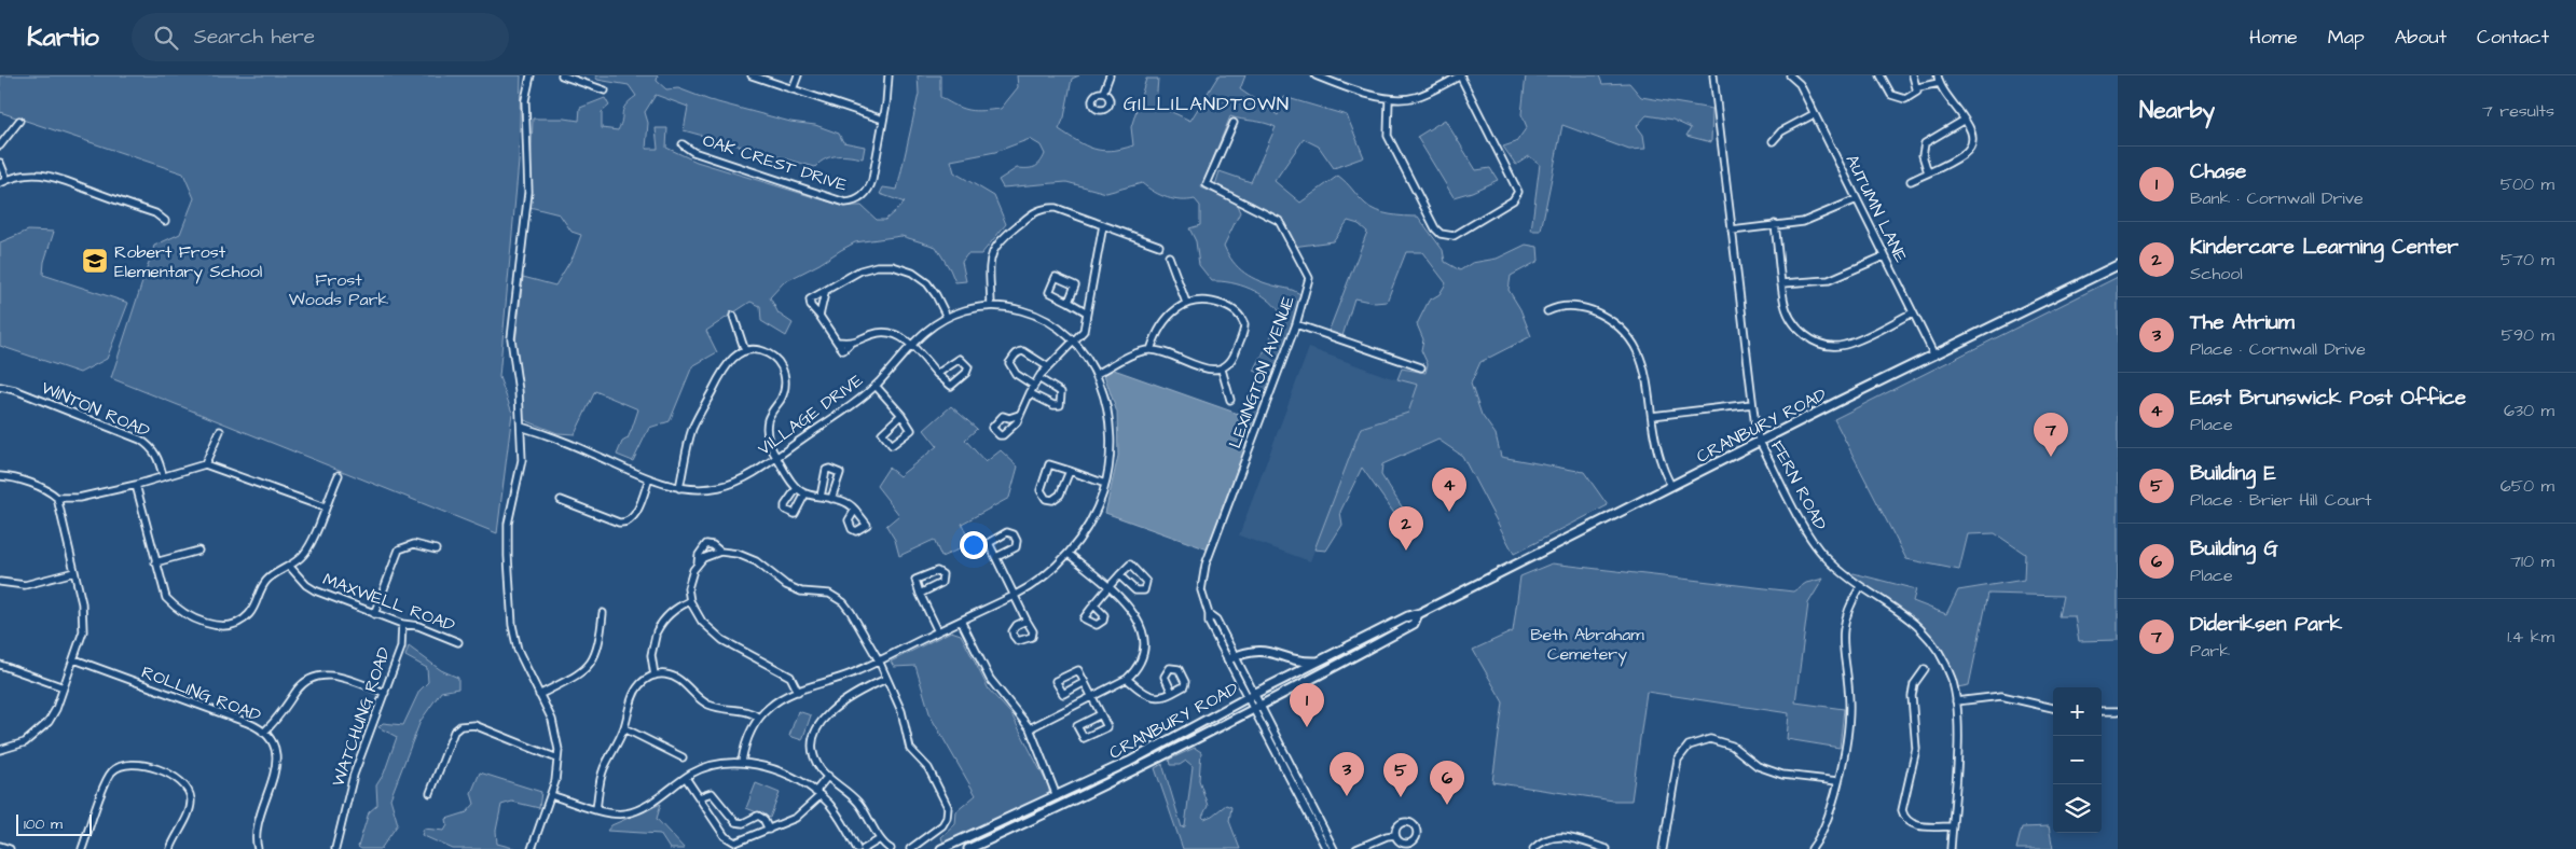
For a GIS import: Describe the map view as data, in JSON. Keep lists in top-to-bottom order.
{
  "streets": {
    "main road": ["CRANBURY ROAD"],
    "street": [
      "OAK CREST DRIVE",
      "AUTUMN LANE",
      "LEXINGTON AVENUE",
      "WINTON ROAD",
      "VILLAGE DRIVE",
      "FERN ROAD",
      "MAXWELL ROAD",
      "ROLLING ROAD",
      "WATCHUNG ROAD"
    ]
  },
  "crossings": [
    ["AUTUMN LANE", "CRANBURY ROAD"],
    ["CRANBURY ROAD", "FERN ROAD"],
    ["MAXWELL ROAD", "WATCHUNG ROAD"]
  ],
  "districts": ["GILLILANDTOWN"],
  "parks": ["Frost Woods Park", "Beth Abraham Cemetery"],
  "places": {
    "school or university": ["Robert Frost Elementary School"]
  },
  "scale_bar": "100 m",
  "page": {
    "header": "Kartio",
    "search": "Search here",
    "nav": [
      "Home",
      "Map",
      "About",
      "Contact"
    ],
    "heading": ["Nearby", "7 results"],
    "list": [
      {
        "mark": "1",
        "name": "Chase",
        "note": "Bank · Cornwall Drive",
        "value": "500 m"
      },
      {
        "mark": "2",
        "name": "Kindercare Learning Center",
        "note": "School",
        "value": "570 m"
      },
      {
        "mark": "3",
        "name": "The Atrium",
        "note": "Place · Cornwall Drive",
        "value": "590 m"
      },
      {
        "mark": "4",
        "name": "East Brunswick Post Office",
        "note": "Place",
        "value": "630 m"
      },
      {
        "mark": "5",
        "name": "Building E",
        "note": "Place · Brier Hill Court",
        "value": "650 m"
      },
      {
        "mark": "6",
        "name": "Building G",
        "note": "Place",
        "value": "710 m"
      },
      {
        "mark": "7",
        "name": "Dideriksen Park",
        "note": "Park",
        "value": "1.4 km"
      }
    ],
    "pins": [
      "7",
      "4",
      "2",
      "1",
      "3",
      "5",
      "6"
    ],
    "map_buttons": ["+", "−"],
    "scale": "100 m"
  }
}
